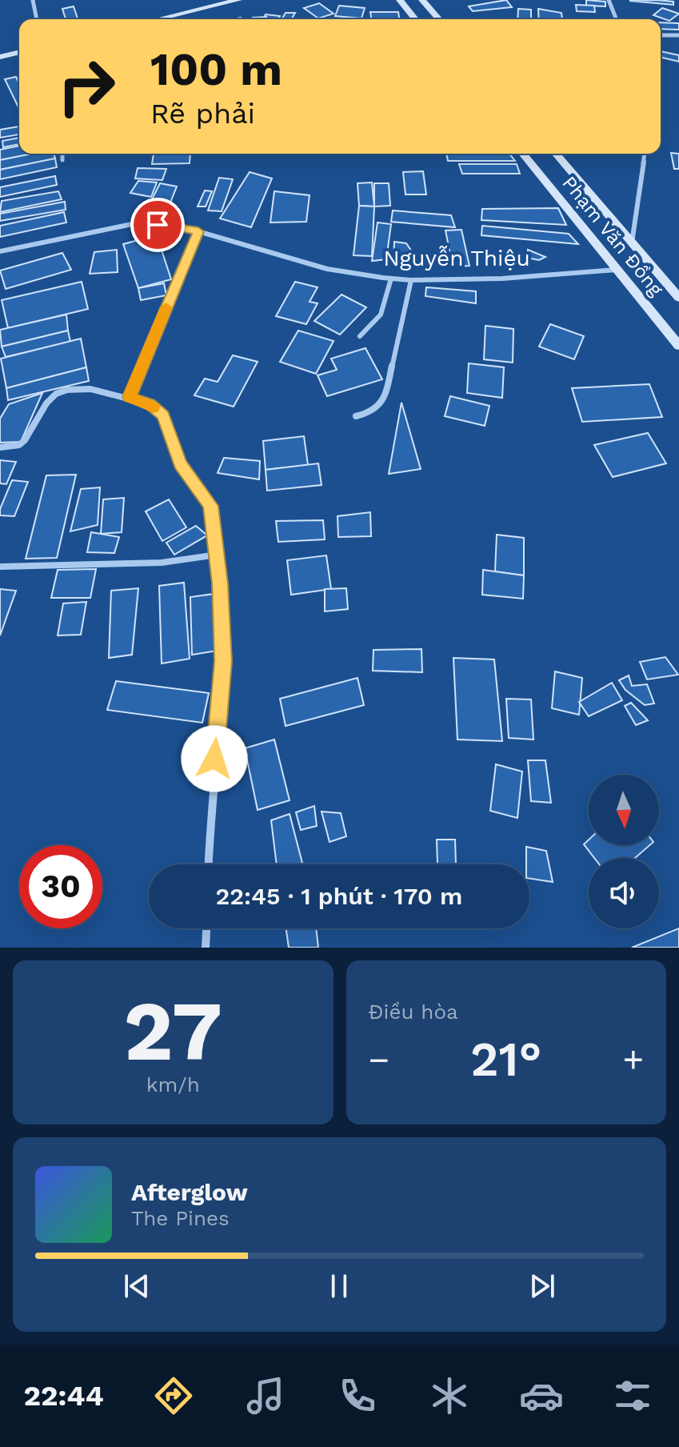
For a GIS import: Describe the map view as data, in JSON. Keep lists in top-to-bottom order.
{
  "streets": {
    "street": ["Phạm Văn Đồng", "Nguyễn Thiệu"]
  },
  "crossings": [
    ["Phạm Văn Đồng", "Nguyễn Thiệu"]
  ],
  "north": "bottom",
  "page": {
    "turn": ["100 m", "Rẽ phải"],
    "limit": "30",
    "trip": "22:45 · 1 phút · 170 m",
    "tile": [
      ["27", "km/h"],
      "Điều hòa"
    ],
    "heat": ["−", "21°", "+"],
    "song": ["Afterglow", "The Pines"],
    "tabs": "22:44"
  }
}
